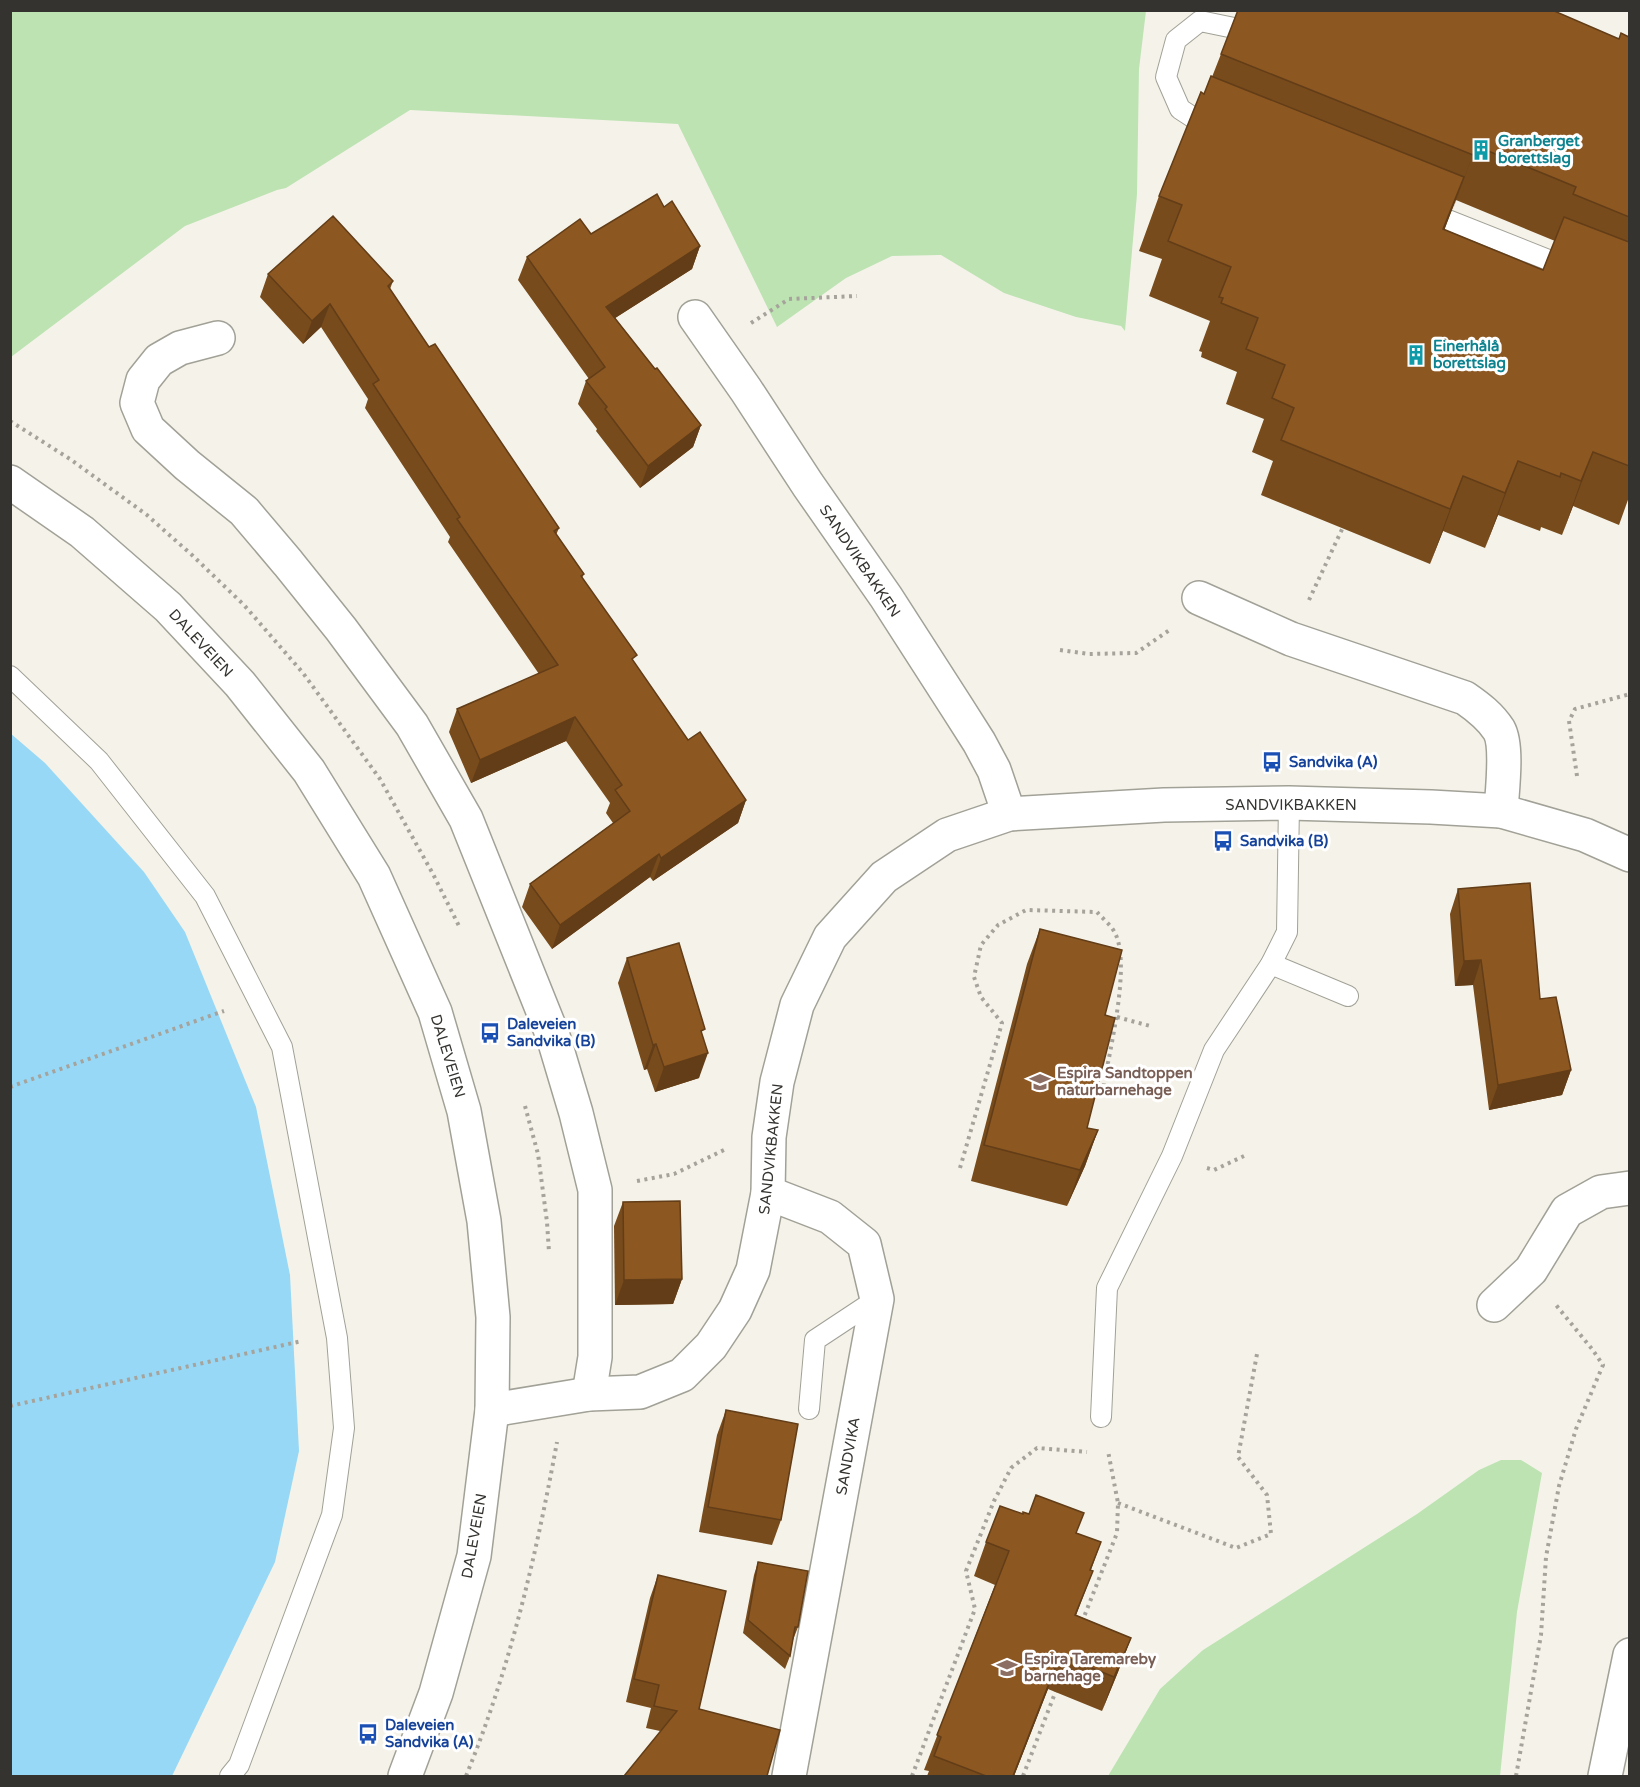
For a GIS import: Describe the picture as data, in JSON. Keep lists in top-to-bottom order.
{
  "streets": {
    "street": ["SANDVIKBAKKEN", "DALEVEIEN", "SANDVIKA"]
  },
  "crossings": [
    ["SANDVIKBAKKEN", "DALEVEIEN"],
    ["SANDVIKBAKKEN", "SANDVIKA"]
  ],
  "places": {
    "building": ["Granberget borettslag", "Einerhålå borettslag"],
    "bus stop": [
      "Sandvika (A)",
      "Sandvika (B)",
      "Daleveien Sandvika (B)",
      "Daleveien Sandvika (A)"
    ],
    "school or university": ["Espira Sandtoppen naturbarnehage", "Espira Taremareby barnehage"]
  }
}
